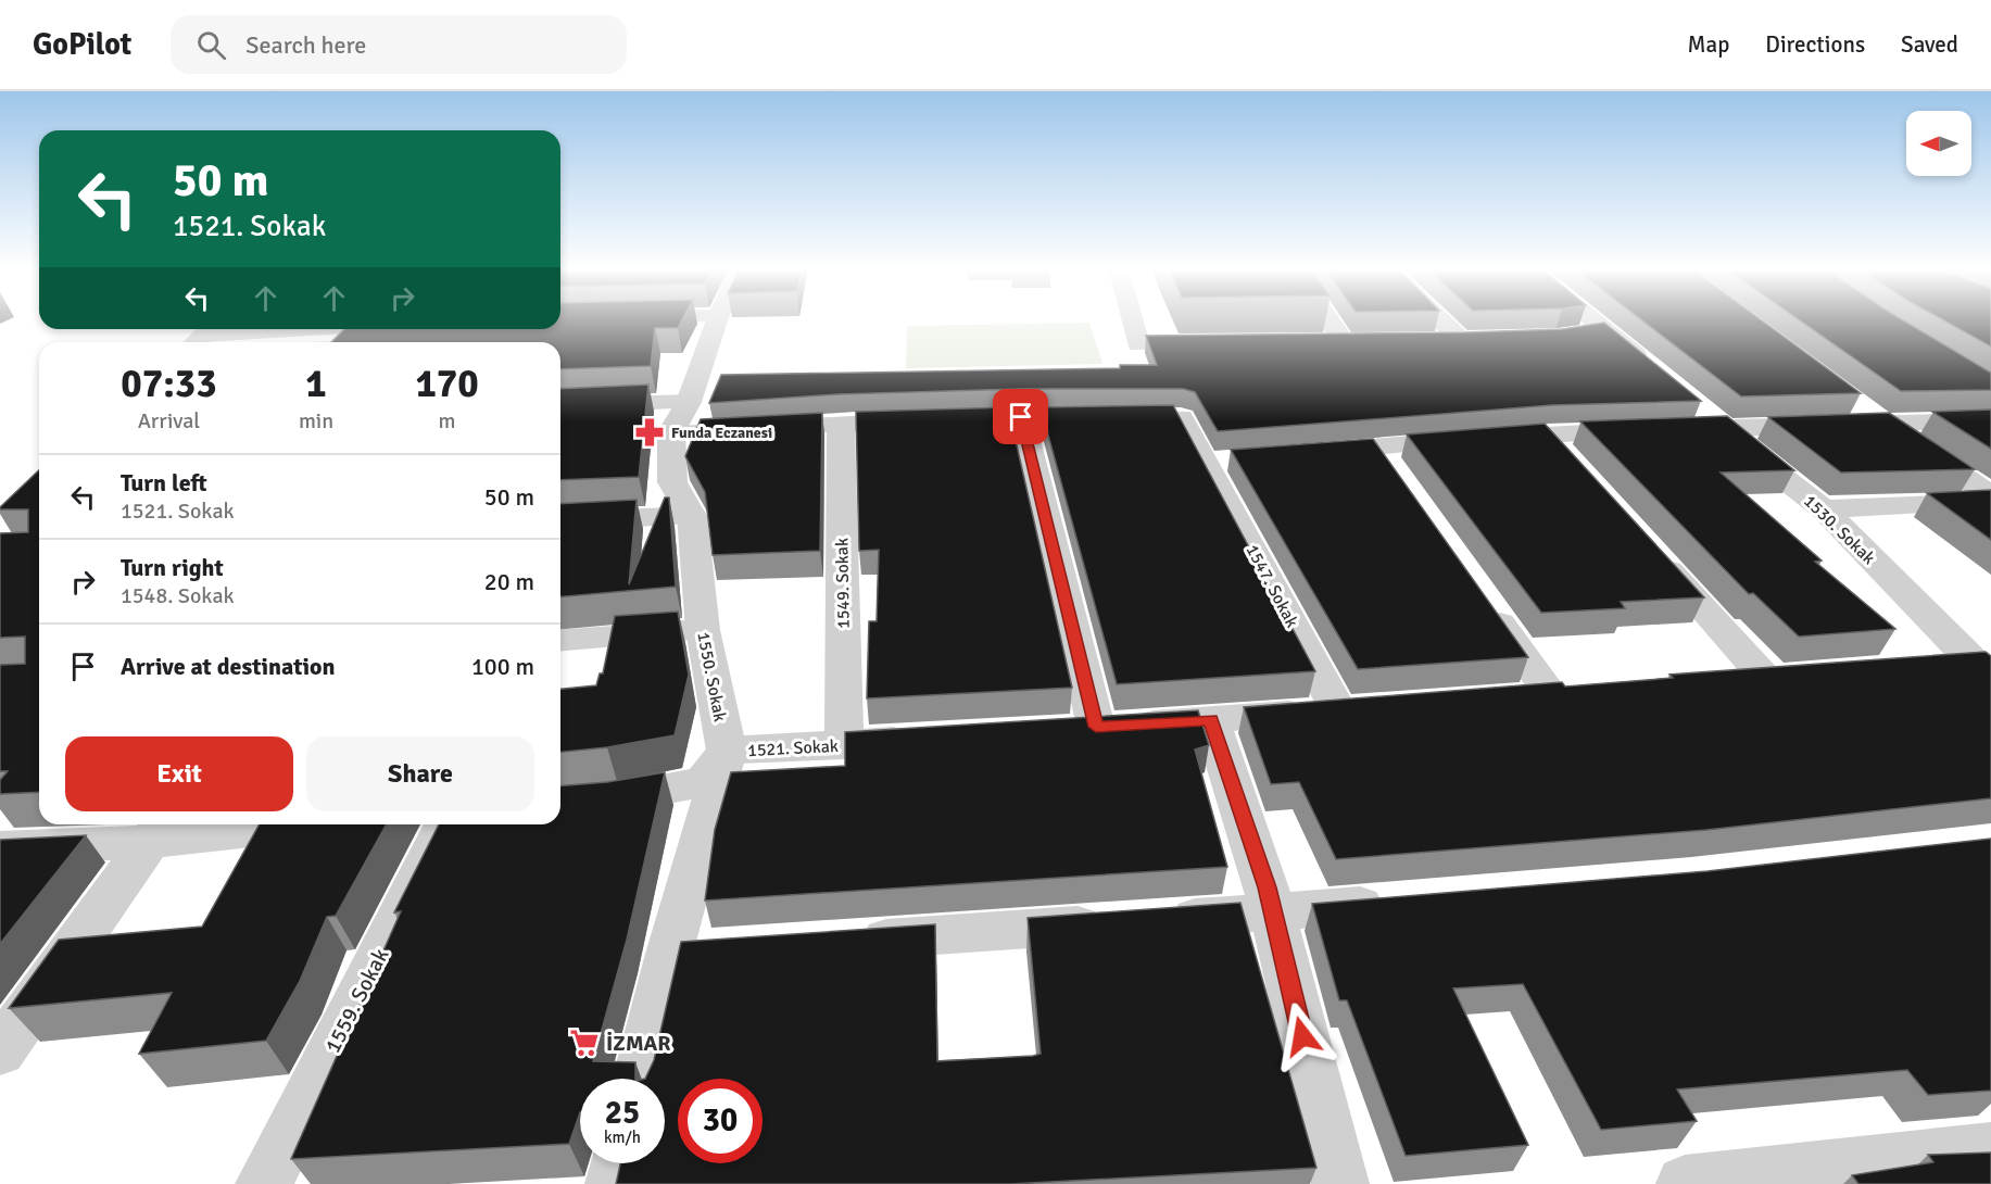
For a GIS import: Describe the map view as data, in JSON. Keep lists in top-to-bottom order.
{
  "streets": {
    "street": [
      "1530. Sokak",
      "1549. Sokak",
      "1547. Sokak",
      "1550. Sokak",
      "1521. Sokak",
      "1559. Sokak"
    ]
  },
  "crossings": [
    ["1549. Sokak", "1521. Sokak"],
    ["1550. Sokak", "1521. Sokak"]
  ],
  "places": {
    "pharmacy": ["Funda Eczanesi"],
    "supermarket": ["İZMAR"]
  },
  "north": "left",
  "page": {
    "header": "GoPilot",
    "search": "Search here",
    "nav": ["Map", "Directions", "Saved"],
    "turn": ["50 m", "1521. Sokak"],
    "eta": [
      "07:33",
      "Arrival",
      "1",
      "min",
      "170",
      "m"
    ],
    "list": [
      {
        "name": "Turn left",
        "note": "1521. Sokak",
        "value": "50 m"
      },
      {
        "name": "Turn right",
        "note": "1548. Sokak",
        "value": "20 m"
      },
      {
        "name": "Arrive at destination",
        "value": "100 m"
      }
    ],
    "buttons": ["Exit", "Share"],
    "speed": "25 km/h",
    "limit": "30"
  }
}
